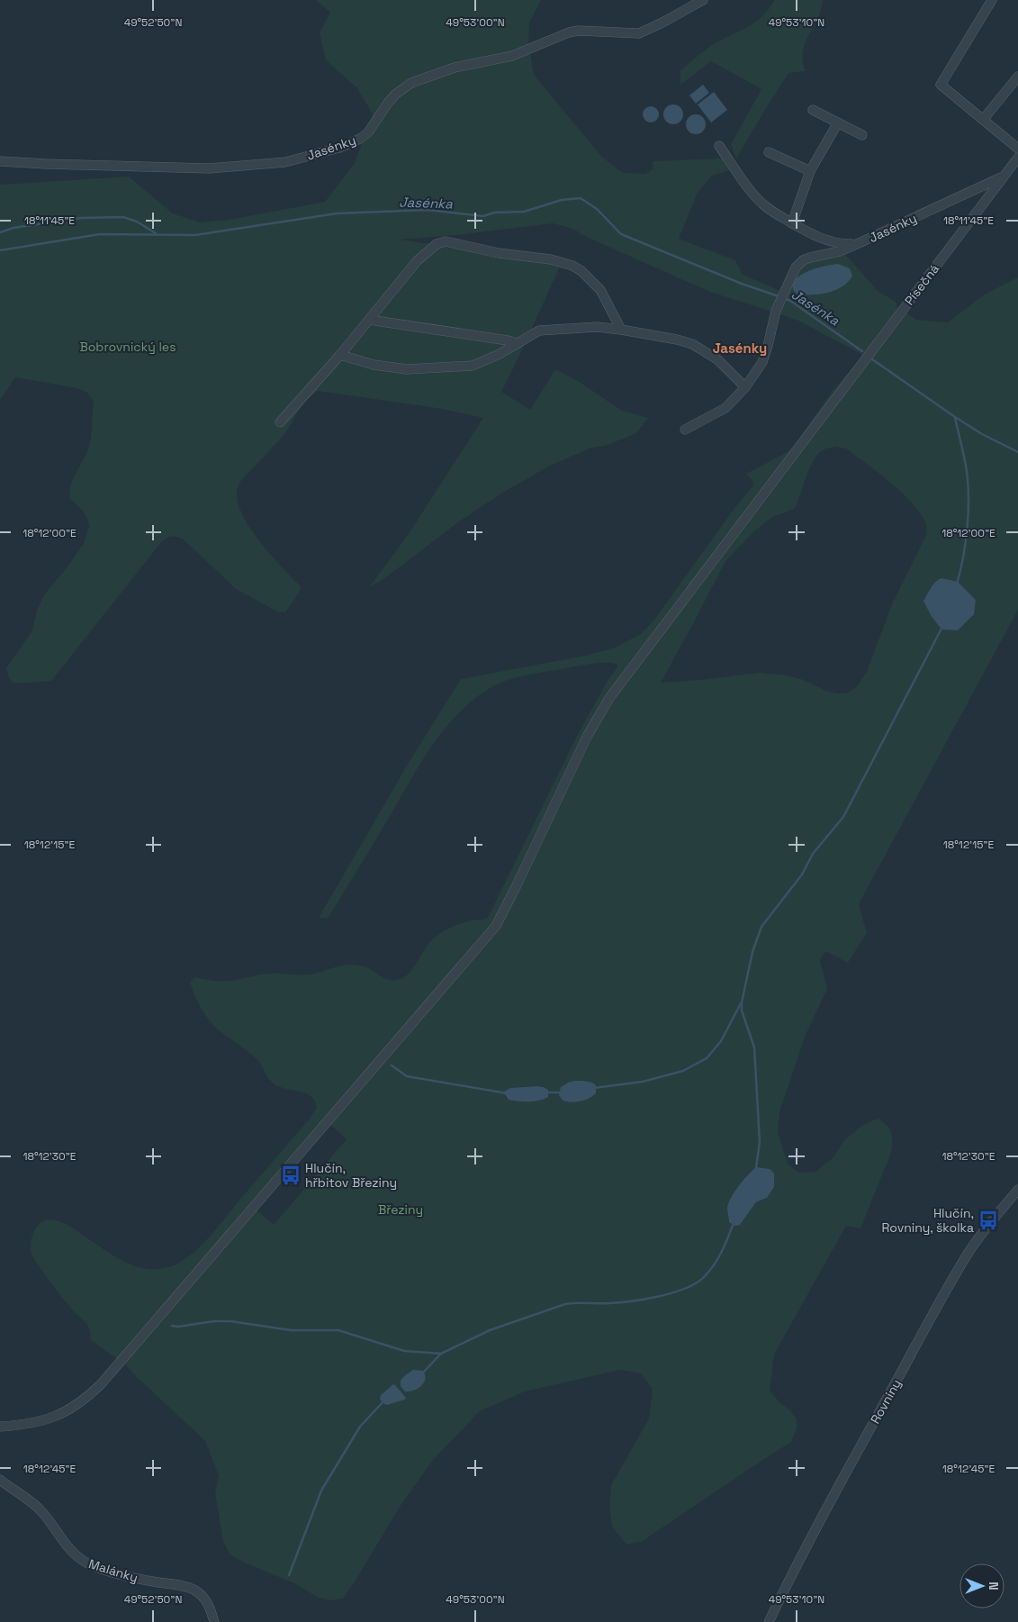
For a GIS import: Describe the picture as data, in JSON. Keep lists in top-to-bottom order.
{
  "streets": {
    "street": [
      "Jasénky",
      "Písečná",
      "Rovniny",
      "Malánky"
    ]
  },
  "crossings": [
    ["Jasénky", "Písečná"]
  ],
  "districts": ["Jasénky"],
  "water": ["Jasénka"],
  "parks": ["Bobrovnický les", "Březiny"],
  "places": {
    "bus stop": ["Hlučín, hřbitov Březiny", "Hlučín, Rovniny, školka"]
  },
  "north": "right",
  "coordinates": [
    "49°52'50\"N",
    "49°53'00\"N",
    "49°53'10\"N",
    "18°11'45\"E",
    "18°12'00\"E",
    "18°12'15\"E",
    "18°12'30\"E",
    "18°12'45\"E"
  ]
}
